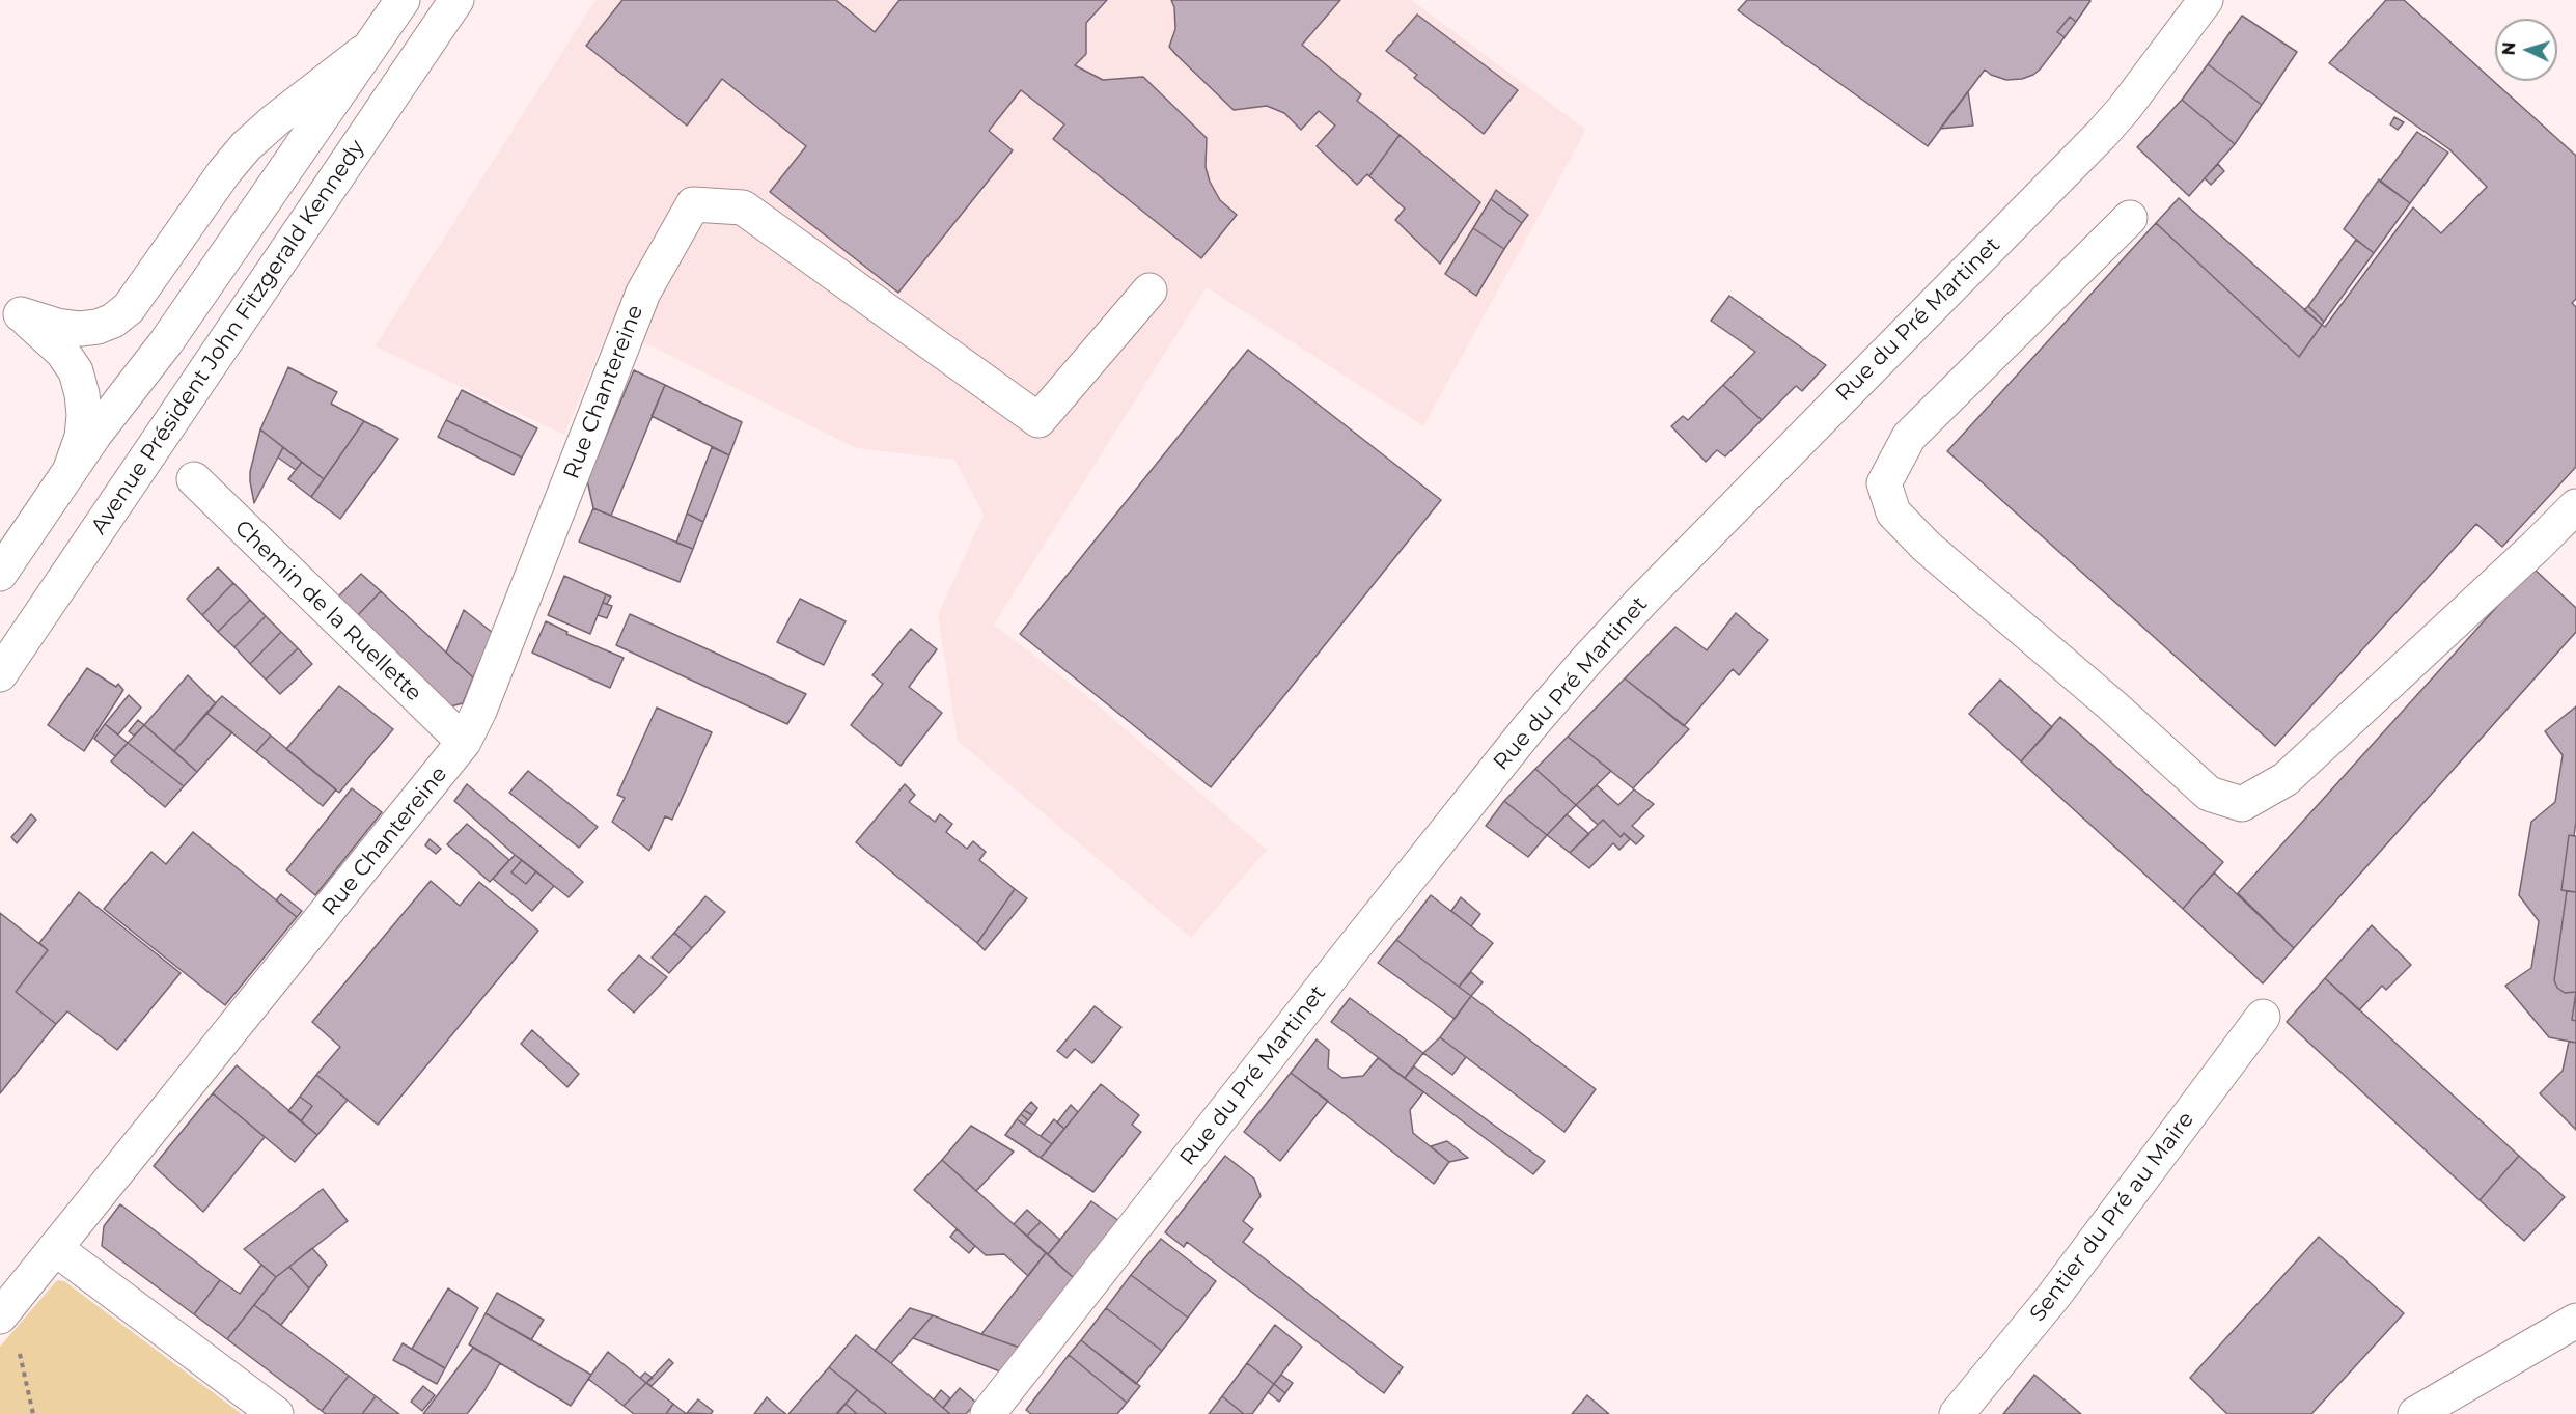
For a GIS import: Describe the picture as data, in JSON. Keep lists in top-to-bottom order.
{
  "streets": {
    "street": [
      "Rue du Pré Martinet",
      "Avenue Président John Fitzgerald Kennedy",
      "Rue Chantereine",
      "Chemin de la Ruellette",
      "Sentier du Pré au Maire"
    ]
  },
  "crossings": [
    ["Rue Chantereine", "Chemin de la Ruellette"]
  ],
  "north": "left"
}
